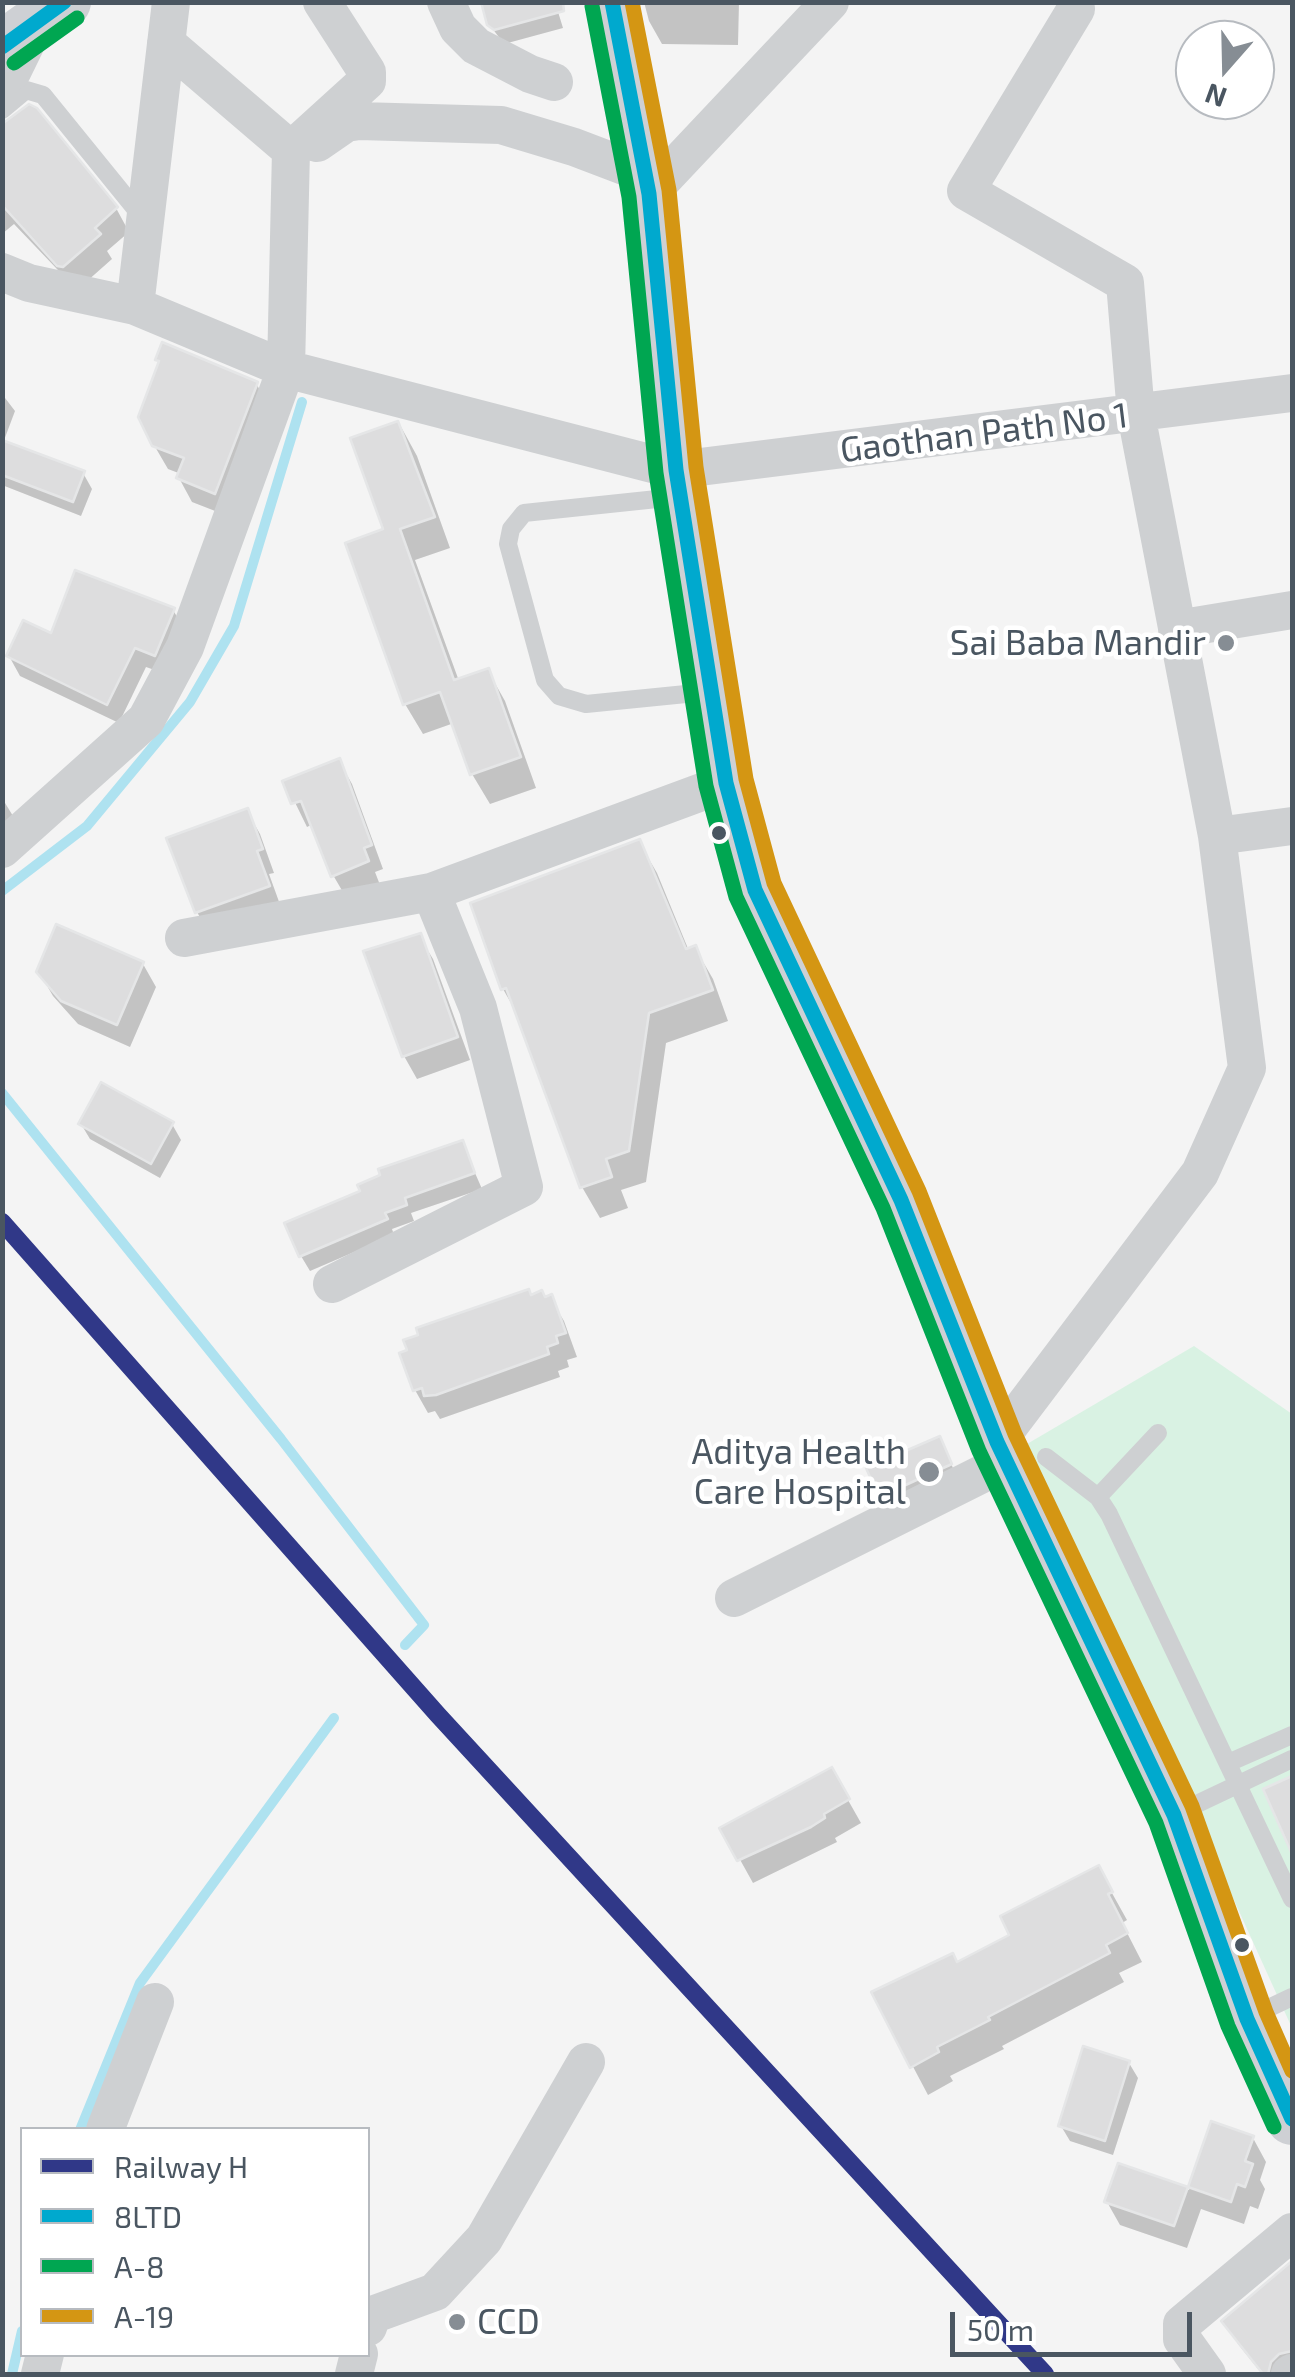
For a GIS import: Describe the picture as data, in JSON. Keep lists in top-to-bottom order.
{
  "streets": {
    "street": ["Gaothan Path No 1"]
  },
  "places": ["Sai Baba Mandir", "Aditya Health Care Hospital", "CCD"],
  "lines": [
    "transit line 8LTD",
    "transit line A-19",
    "transit line A-8",
    "rail line H"
  ],
  "legend": [
    "Railway H",
    "8LTD",
    "A-8",
    "A-19"
  ],
  "scale_bar": "50 m",
  "north": "bottom"
}
